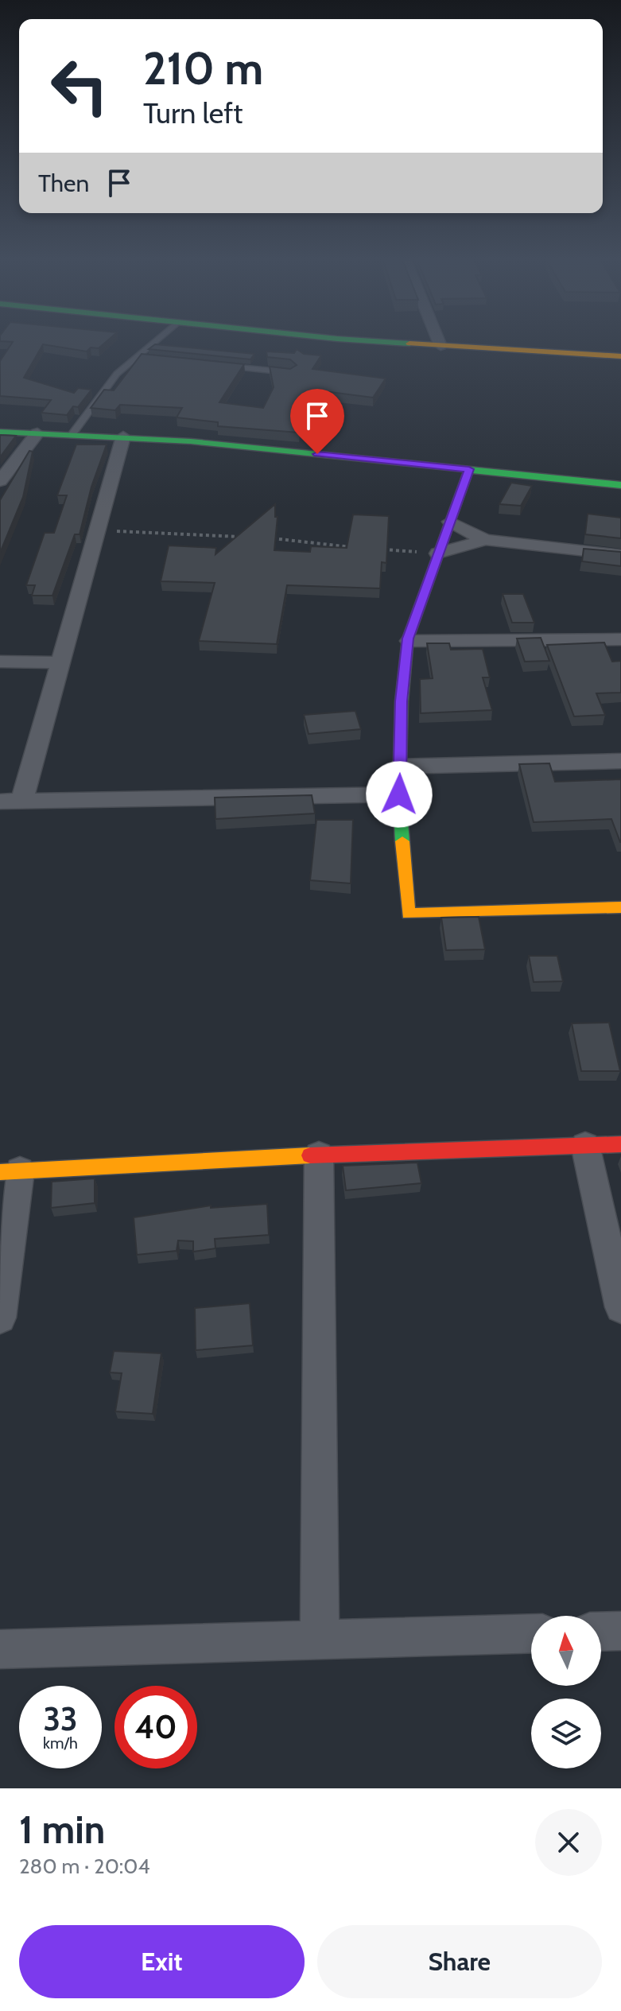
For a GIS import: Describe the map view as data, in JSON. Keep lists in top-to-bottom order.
{
  "north": "top",
  "page": {
    "turn": ["210 m", "Turn left"],
    "then": "Then",
    "speed": "33 km/h",
    "limit": "40",
    "heading": ["1 min", "280 m · 20:04"],
    "buttons": ["Exit", "Share"]
  }
}
